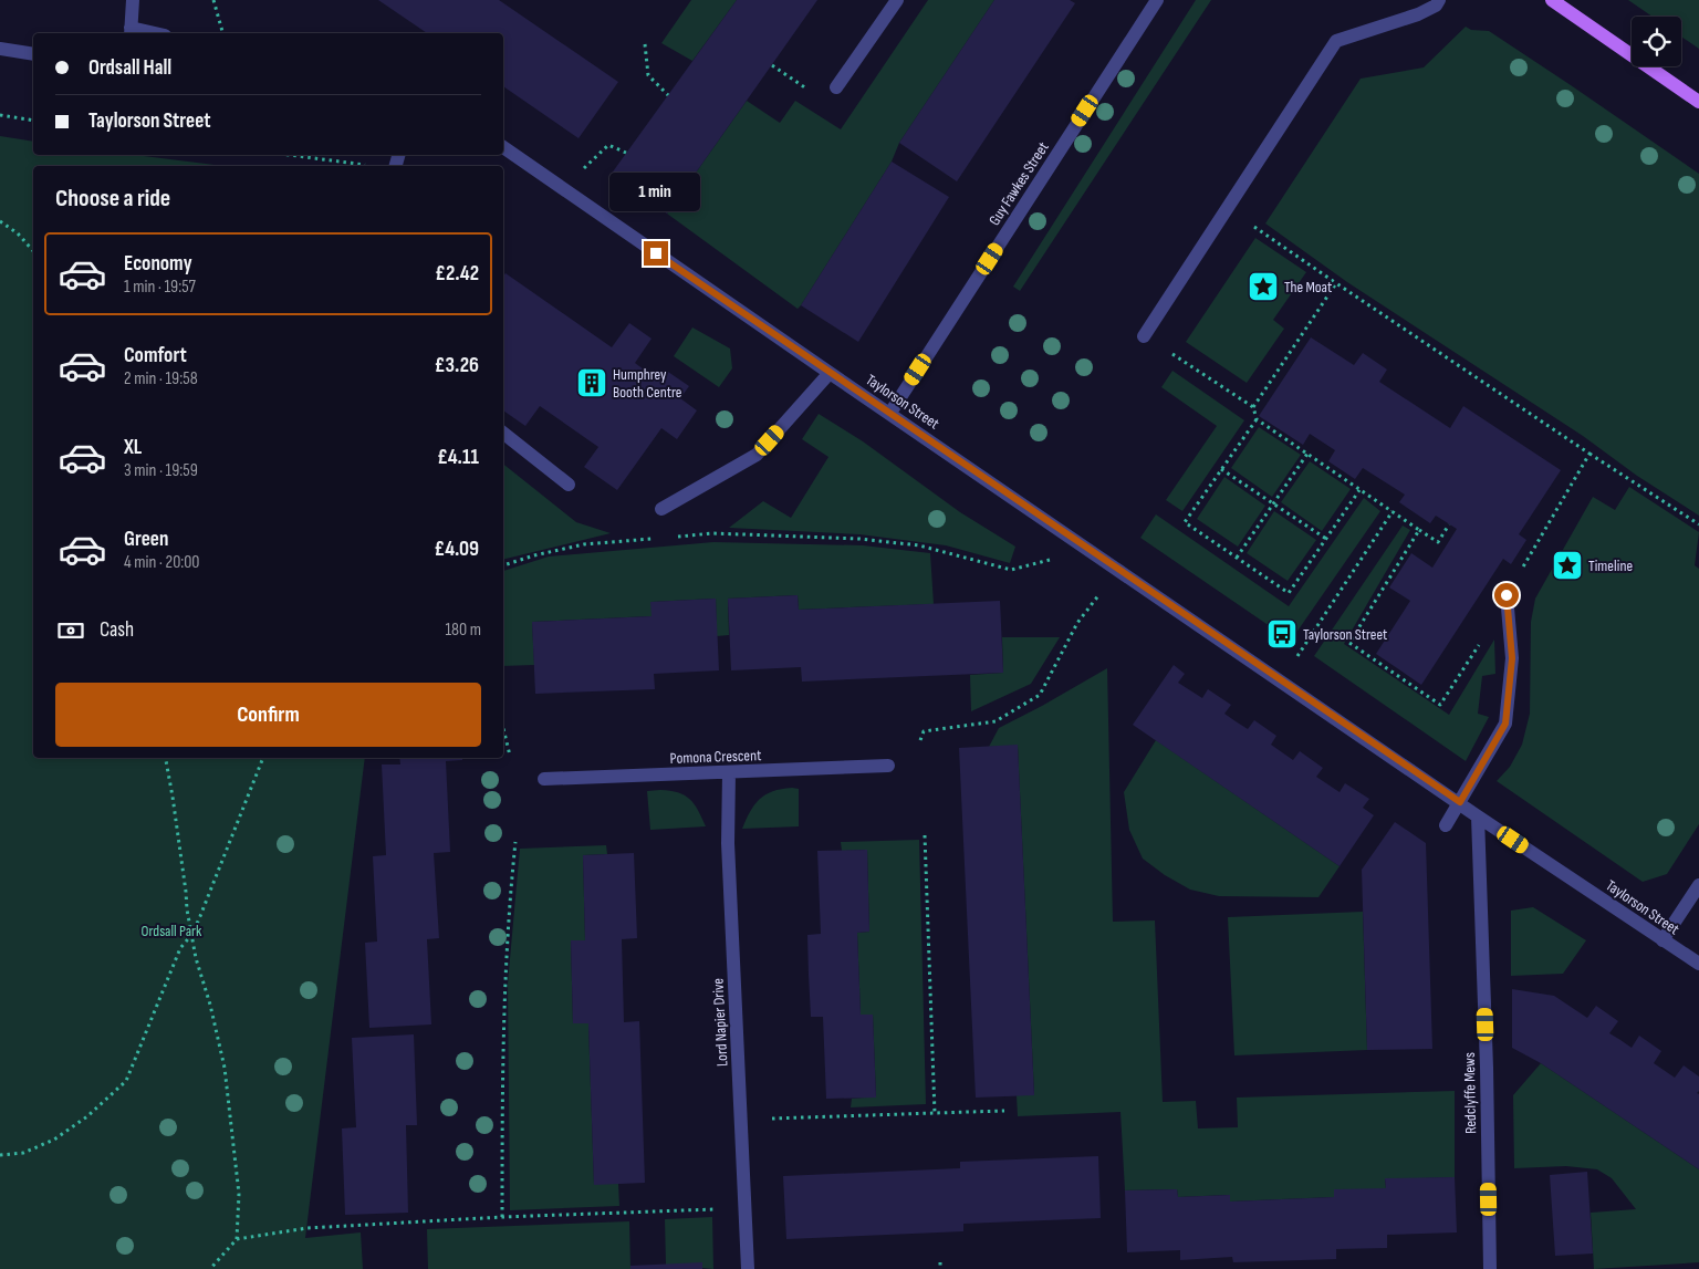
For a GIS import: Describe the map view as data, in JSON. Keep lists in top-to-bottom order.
{
  "streets": {
    "street": [
      "Guy Fawkes Street",
      "Taylorson Street",
      "Pomona Crescent",
      "Lord Napier Drive",
      "Redclyffe Mews"
    ]
  },
  "crossings": [
    ["Guy Fawkes Street", "Taylorson Street"],
    ["Taylorson Street", "Redclyffe Mews"],
    ["Pomona Crescent", "Lord Napier Drive"]
  ],
  "parks": ["Ordsall Park"],
  "places": {
    "place": ["The Moat", "Timeline"],
    "building": ["Humphrey Booth Centre"],
    "bus stop": ["Taylorson Street"]
  },
  "page": {
    "banner": ["Ordsall Hall", "Taylorson Street"],
    "heading": "Choose a ride",
    "bubble": "1 min",
    "list": [
      {
        "name": "Economy",
        "note": "1 min · 19:57",
        "value": "£2.42"
      },
      {
        "name": "Comfort",
        "note": "2 min · 19:58",
        "value": "£3.26"
      },
      {
        "name": "XL",
        "note": "3 min · 19:59",
        "value": "£4.11"
      },
      {
        "name": "Green",
        "note": "4 min · 20:00",
        "value": "£4.09"
      }
    ],
    "pay": ["Cash", "180 m"],
    "buttons": "Confirm"
  }
}
